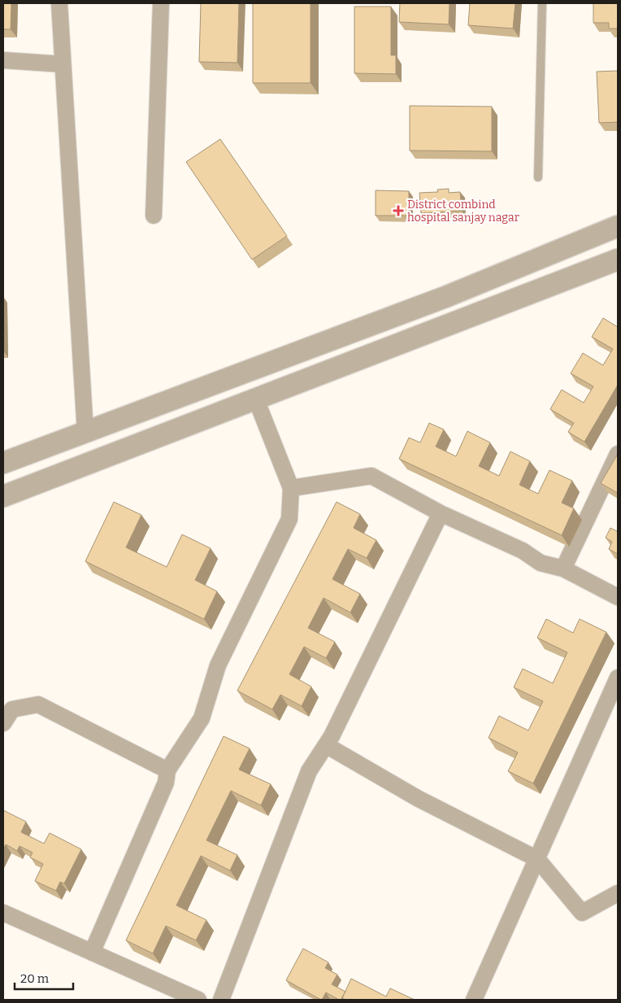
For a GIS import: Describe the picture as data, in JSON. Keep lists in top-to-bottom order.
{
  "places": {
    "health": ["District combind hospital sanjay nagar"]
  },
  "scale_bar": "20 m"
}
